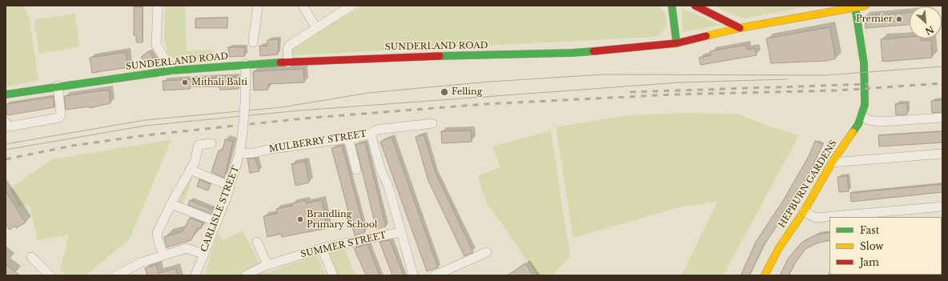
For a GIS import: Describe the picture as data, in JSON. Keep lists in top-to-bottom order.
{
  "streets": {
    "main road": ["SUNDERLAND ROAD", "HEPBURN GARDENS"],
    "street": ["MULBERRY STREET", "CARLISLE STREET", "SUMMER STREET"]
  },
  "crossings": [
    ["SUNDERLAND ROAD", "HEPBURN GARDENS"],
    ["SUNDERLAND ROAD", "CARLISLE STREET"],
    ["MULBERRY STREET", "CARLISLE STREET"]
  ],
  "places": [
    "Premier",
    "Mithali Balti",
    "Felling",
    "Brandling Primary School"
  ],
  "legend": ["Fast", "Slow", "Jam"],
  "north": "bottom right"
}
